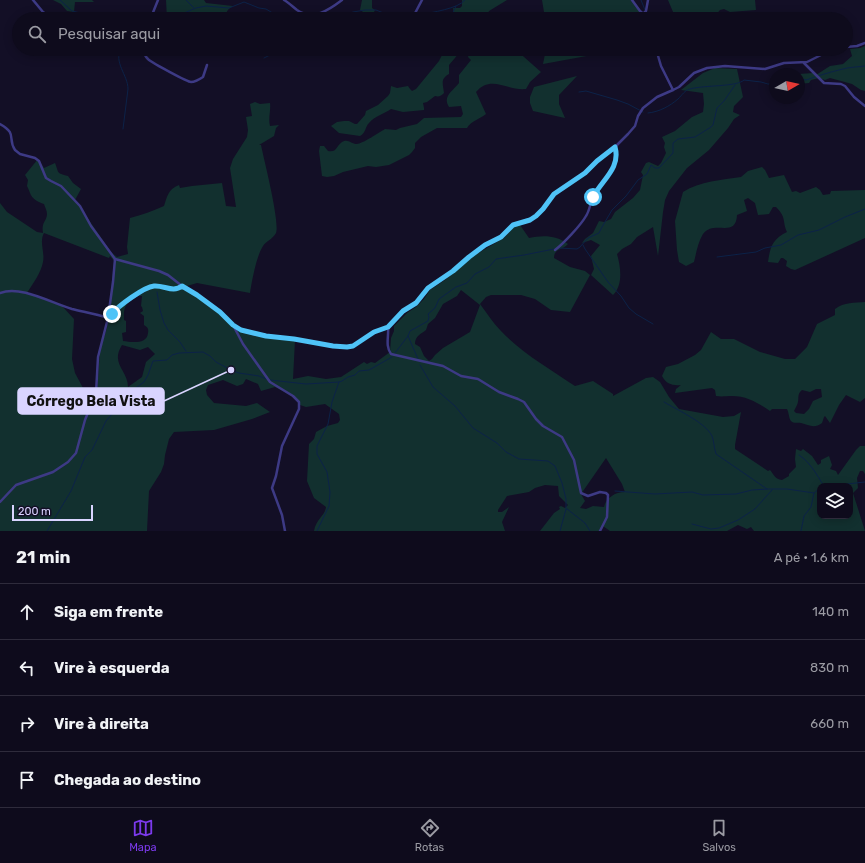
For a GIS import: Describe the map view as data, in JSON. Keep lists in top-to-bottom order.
{
  "places": ["Córrego Bela Vista"],
  "scale_bar": "200 m",
  "north": "right",
  "page": {
    "search": "Pesquisar aqui",
    "scale": "200 m",
    "heading": ["21 min", "A pé · 1.6 km"],
    "list": [
      ["Siga em frente", "140 m"],
      ["Vire à esquerda", "830 m"],
      ["Vire à direita", "660 m"],
      "Chegada ao destino"
    ],
    "nav": ["Mapa", "Rotas", "Salvos"]
  }
}
